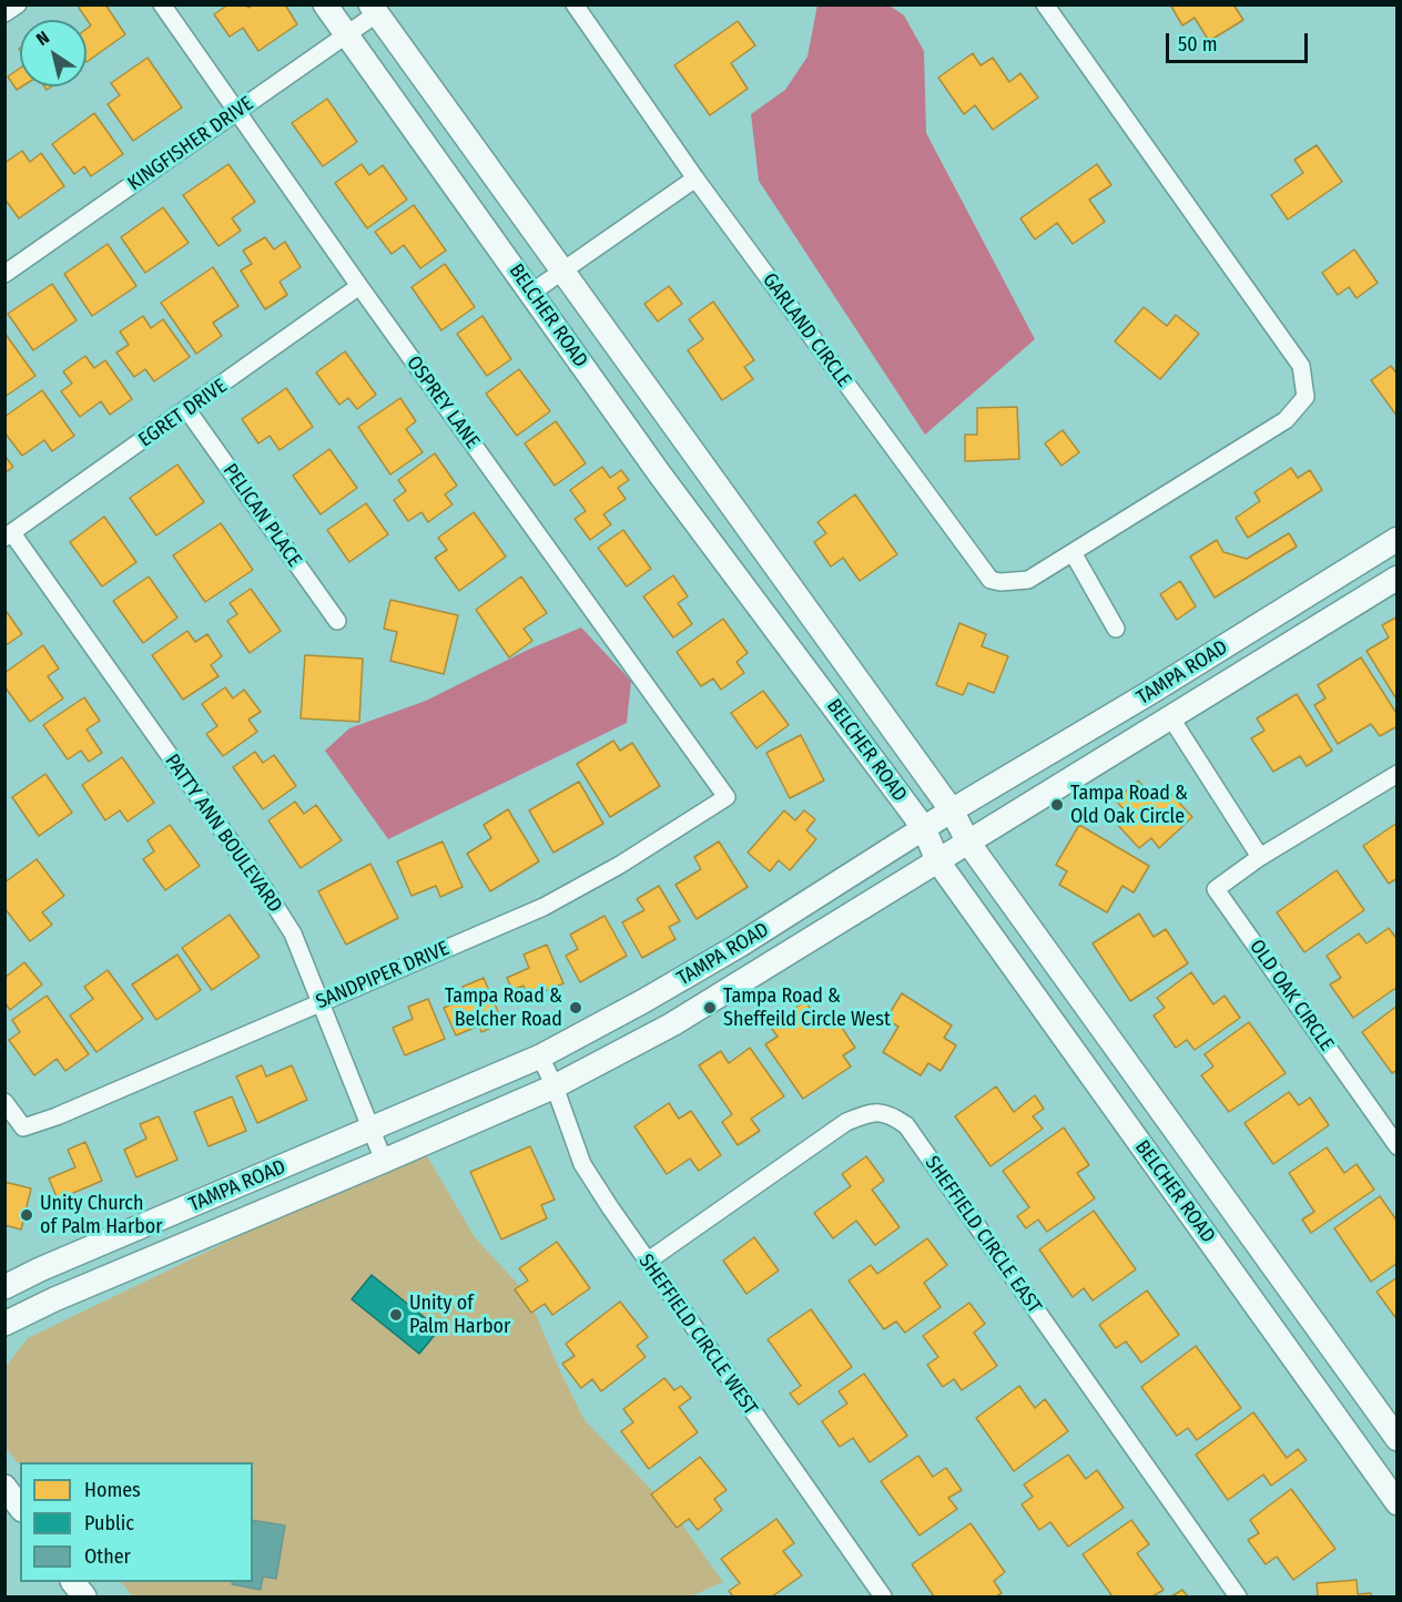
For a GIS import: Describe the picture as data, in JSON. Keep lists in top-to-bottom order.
{
  "streets": {
    "main road": ["BELCHER ROAD", "TAMPA ROAD"],
    "street": [
      "KINGFISHER DRIVE",
      "GARLAND CIRCLE",
      "OSPREY LANE",
      "EGRET DRIVE",
      "PELICAN PLACE",
      "PATTY ANN BOULEVARD",
      "SANDPIPER DRIVE",
      "OLD OAK CIRCLE",
      "SHEFFIELD CIRCLE EAST",
      "SHEFFIELD CIRCLE WEST"
    ]
  },
  "crossings": [
    ["KINGFISHER DRIVE", "BELCHER ROAD"],
    ["KINGFISHER DRIVE", "OSPREY LANE"],
    ["BELCHER ROAD", "TAMPA ROAD"],
    ["OSPREY LANE", "EGRET DRIVE"],
    ["OSPREY LANE", "SANDPIPER DRIVE"],
    ["EGRET DRIVE", "PELICAN PLACE"],
    ["EGRET DRIVE", "PATTY ANN BOULEVARD"],
    ["TAMPA ROAD", "PATTY ANN BOULEVARD"],
    ["TAMPA ROAD", "SHEFFIELD CIRCLE WEST"],
    ["PATTY ANN BOULEVARD", "SANDPIPER DRIVE"],
    ["SHEFFIELD CIRCLE EAST", "SHEFFIELD CIRCLE WEST"]
  ],
  "places": [
    "Tampa Road & Old Oak Circle",
    "Tampa Road & Belcher Road",
    "Tampa Road & Sheffeild Circle West",
    "Unity Church of Palm Harbor",
    "Unity of Palm Harbor"
  ],
  "legend": ["Homes", "Public", "Other"],
  "scale_bar": "50 m",
  "north": "top left"
}
